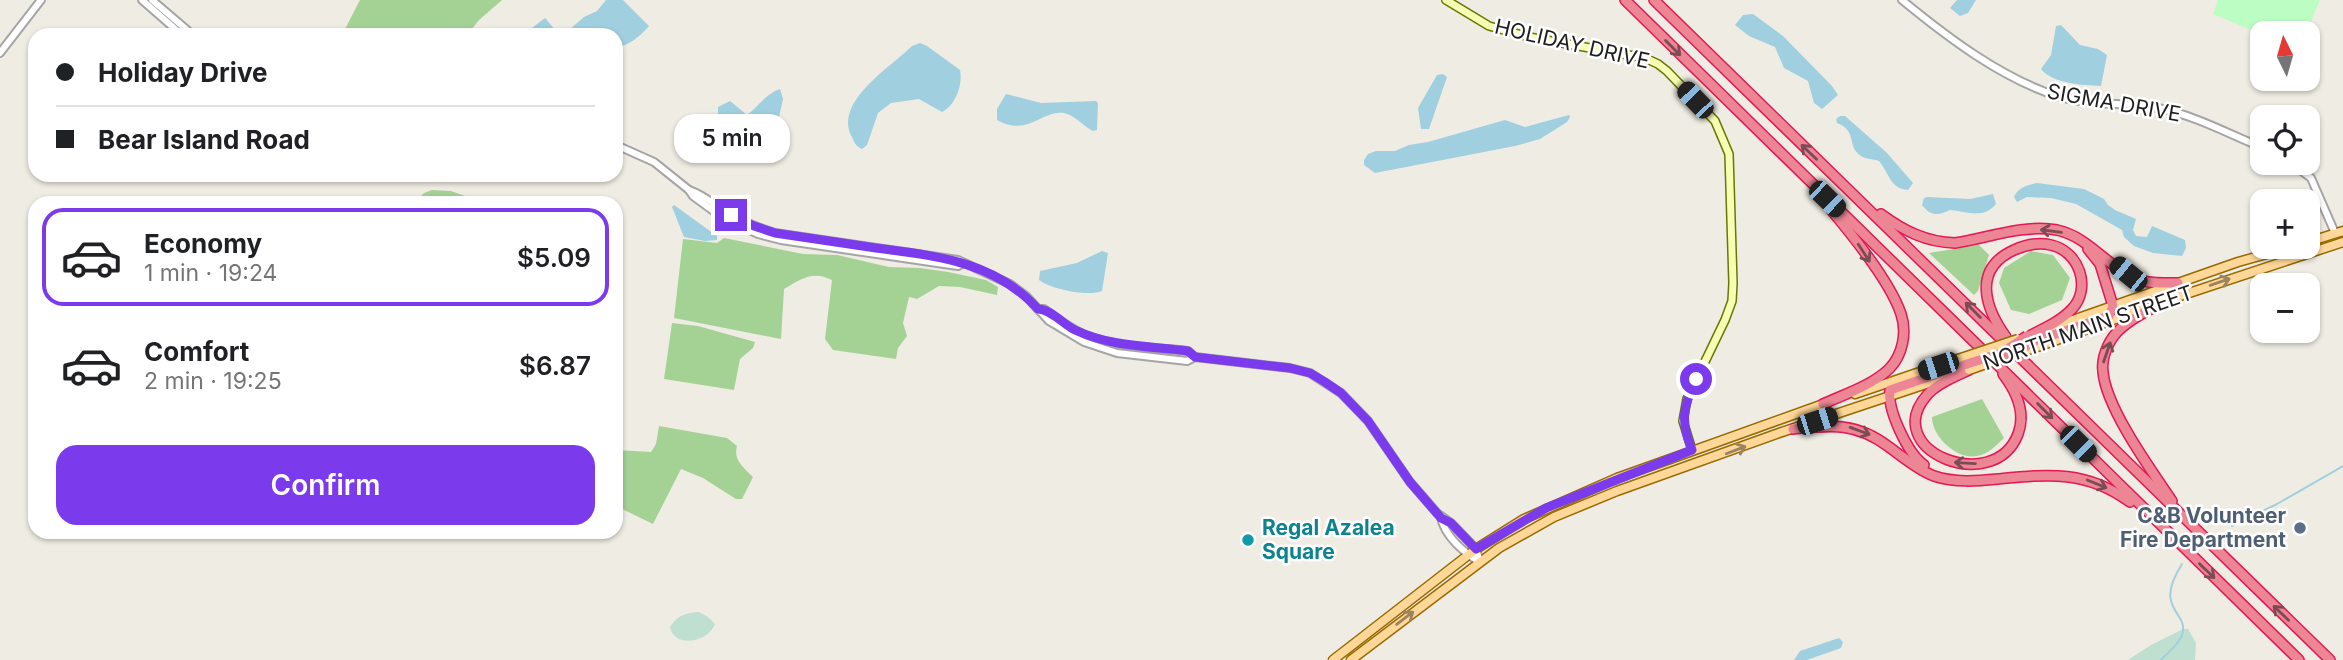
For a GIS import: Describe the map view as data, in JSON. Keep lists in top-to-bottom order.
{
  "streets": {
    "main road": ["HOLIDAY DRIVE", "NORTH MAIN STREET"],
    "street": ["SIGMA DRIVE"]
  },
  "crossings": [
    ["HOLIDAY DRIVE", "NORTH MAIN STREET"]
  ],
  "places": ["C&B Volunteer Fire Department", "Regal Azalea Square"],
  "north": "top",
  "page": {
    "map_buttons": ["+", "−"],
    "banner": ["Holiday Drive", "Bear Island Road"],
    "bubble": "5 min",
    "list": [
      {
        "name": "Economy",
        "note": "1 min · 19:24",
        "value": "$5.09"
      },
      {
        "name": "Comfort",
        "note": "2 min · 19:25",
        "value": "$6.87"
      }
    ],
    "buttons": "Confirm"
  }
}
